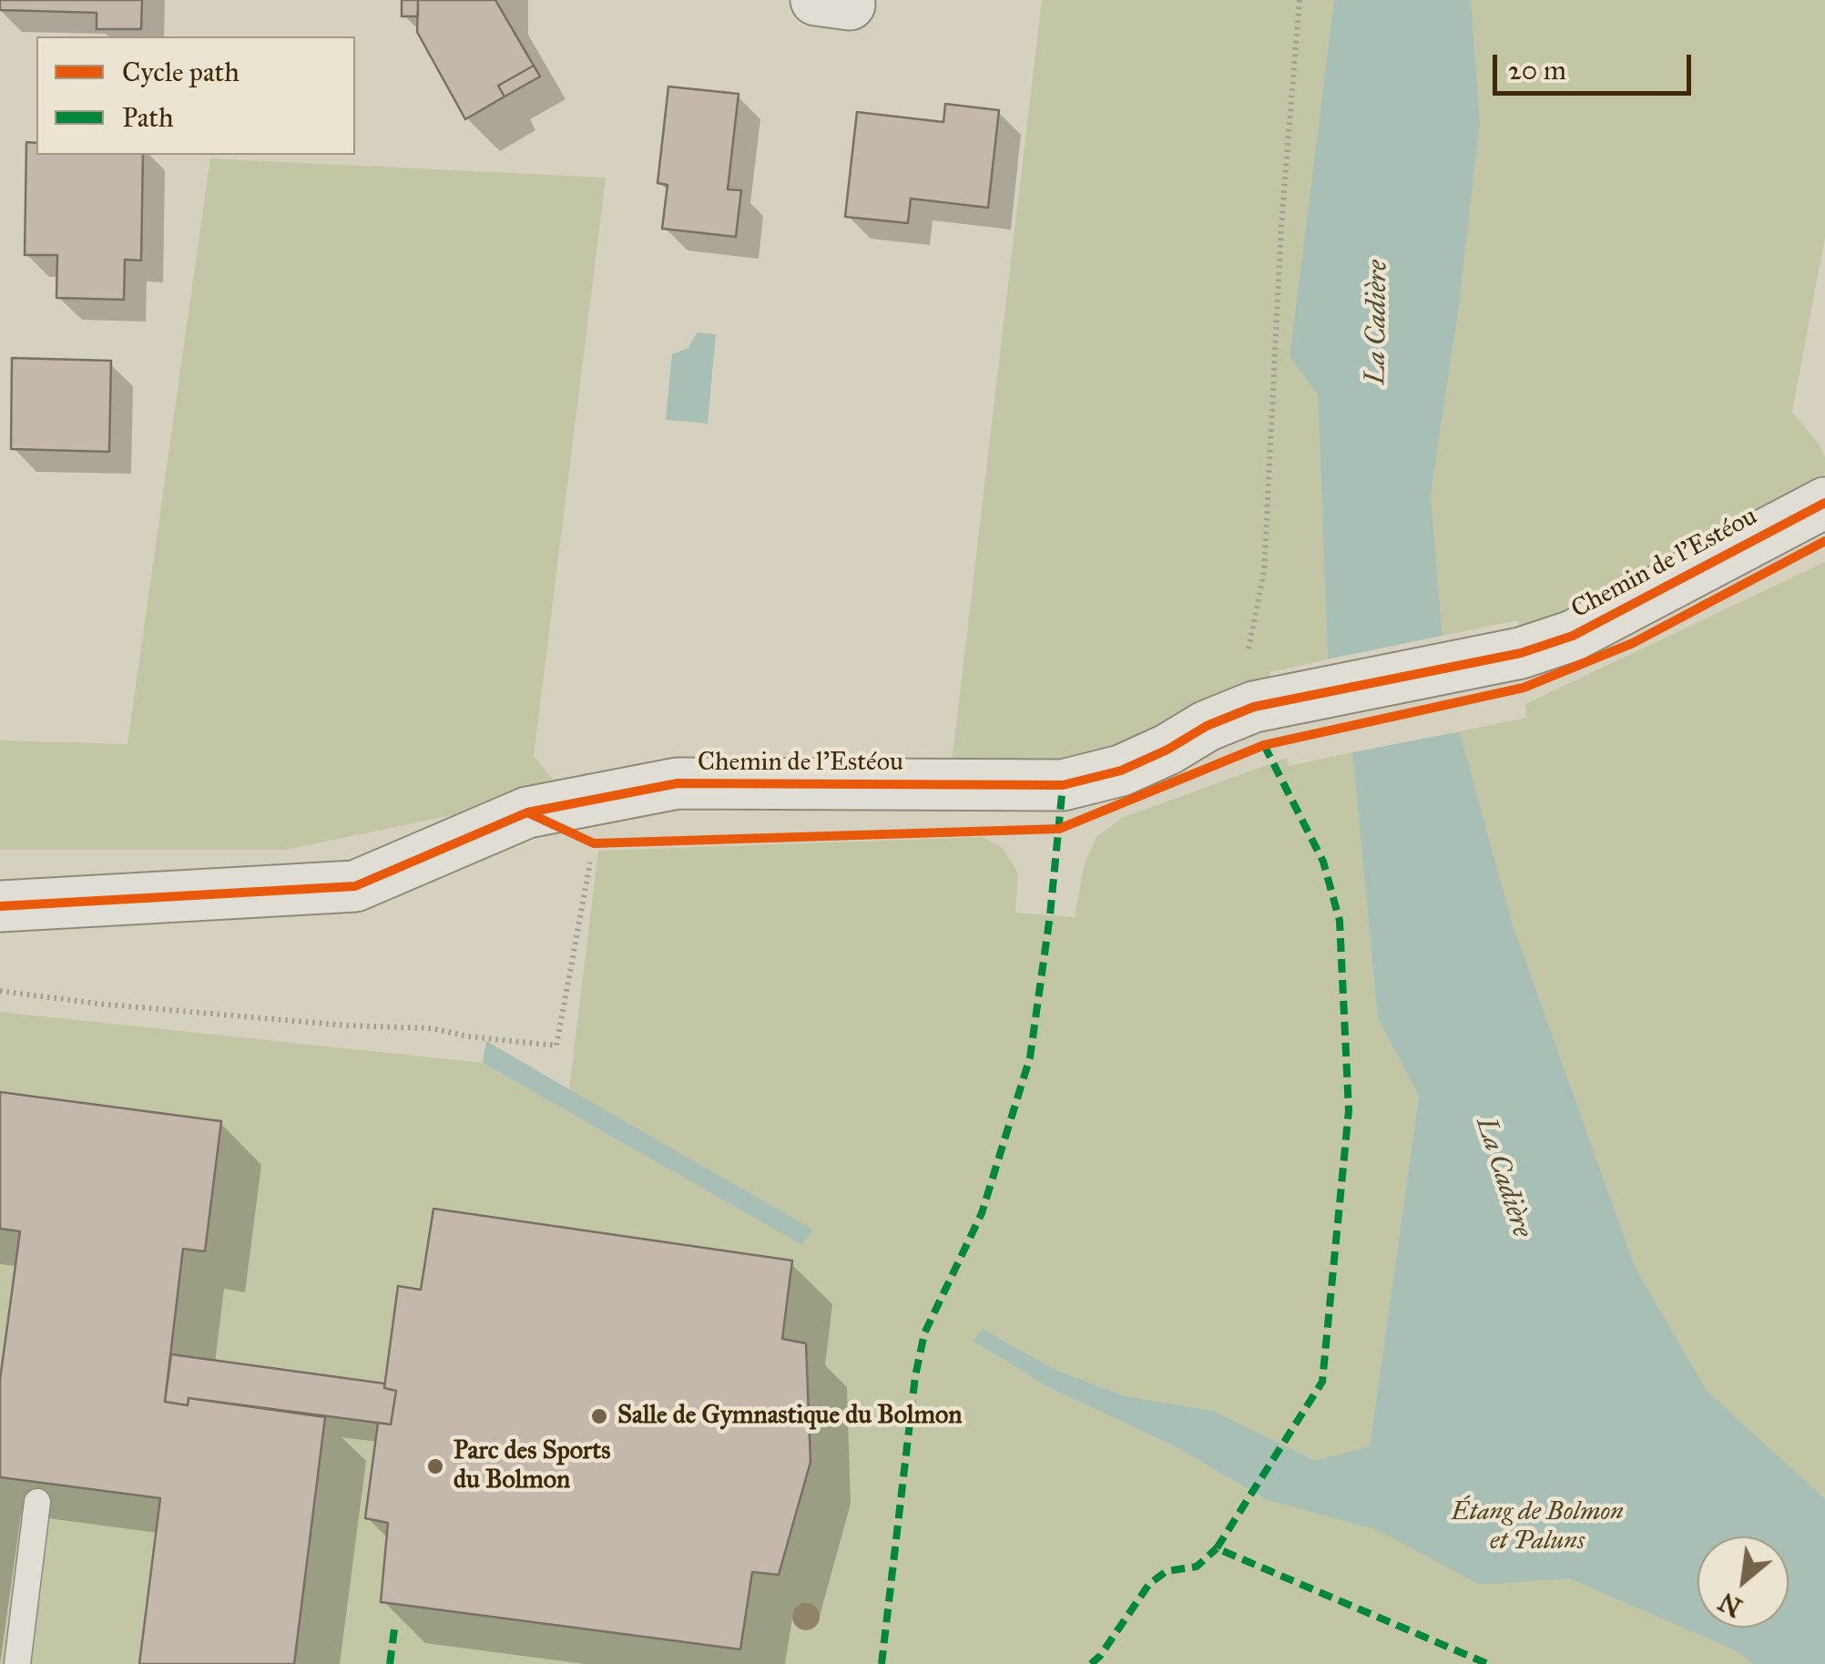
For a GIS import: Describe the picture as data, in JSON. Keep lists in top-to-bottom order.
{
  "streets": {
    "street": ["Chemin de l'Estéou"]
  },
  "water": ["La Cadière"],
  "parks": ["Étang de Bolmon et Paluns"],
  "places": ["Salle de Gymnastique du Bolmon", "Parc des Sports du Bolmon"],
  "legend": ["Cycle path", "Path"],
  "scale_bar": "20 m",
  "north": "bottom left"
}
